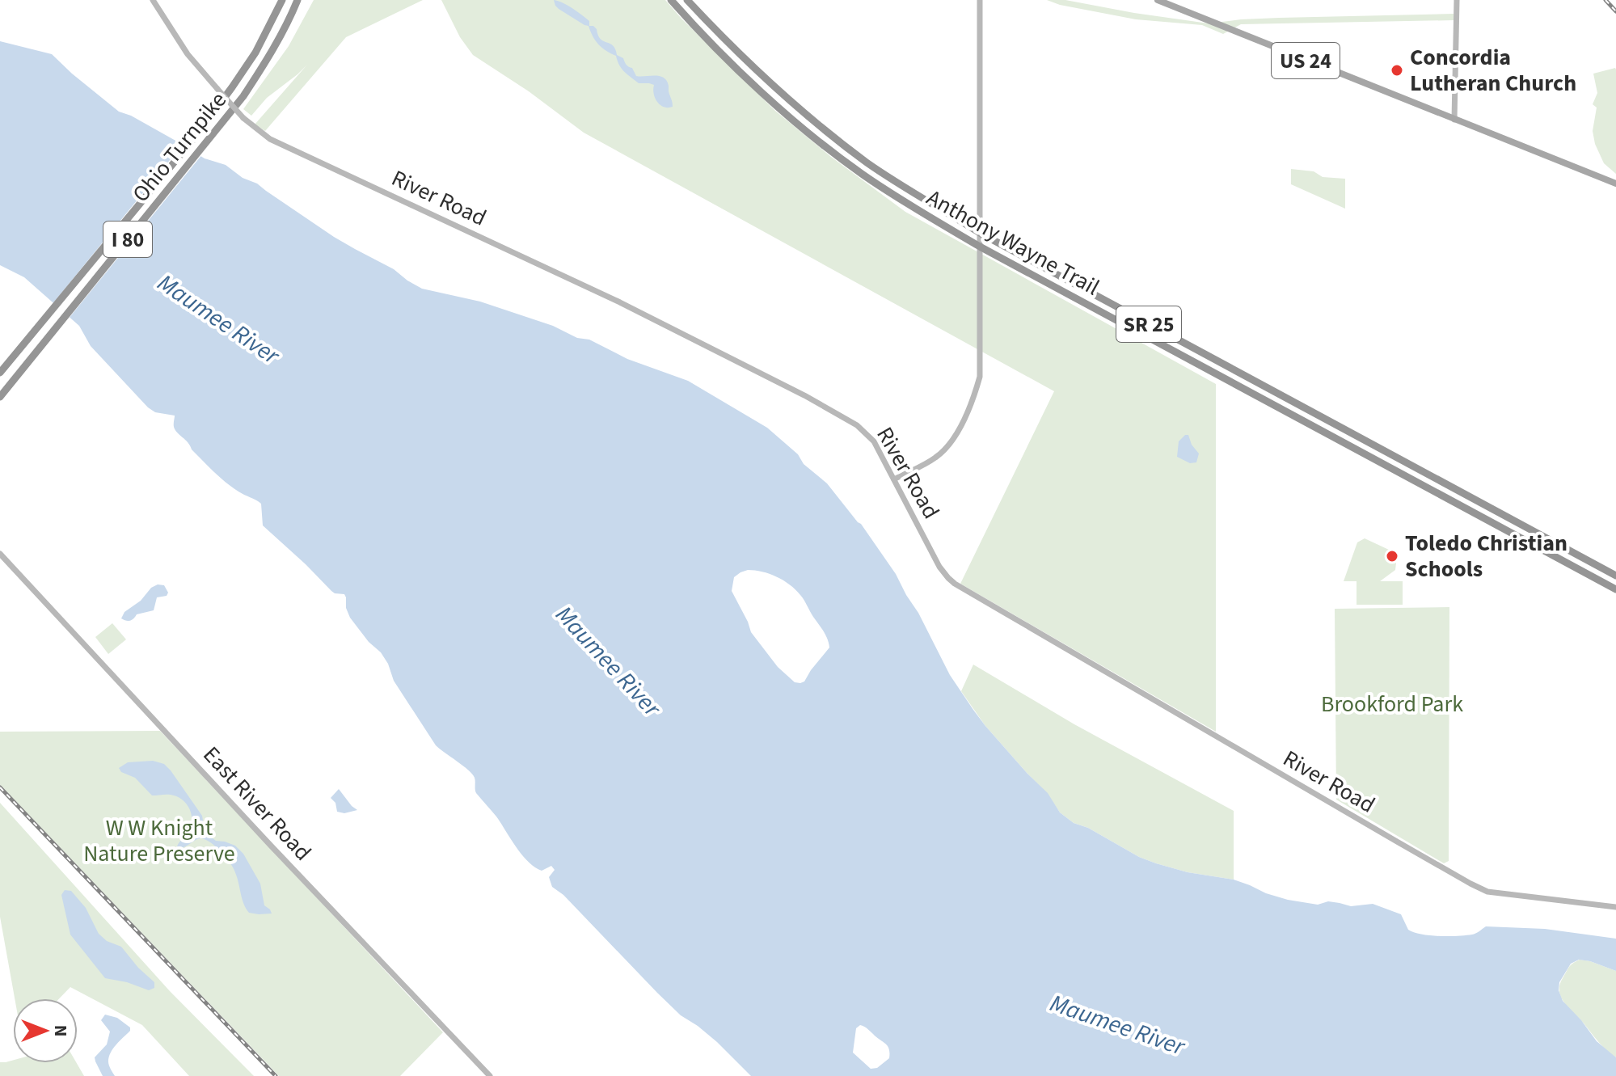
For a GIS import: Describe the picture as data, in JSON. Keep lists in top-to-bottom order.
{
  "streets": {
    "highway": [
      "Ohio Turnpike",
      "I 80",
      "Anthony Wayne Trail",
      "SR 25"
    ],
    "main road": ["US 24"],
    "street": ["River Road", "East River Road"]
  },
  "water": ["Maumee River"],
  "parks": ["Brookford Park", "W W Knight Nature Preserve"],
  "places": ["Concordia Lutheran Church", "Toledo Christian Schools"],
  "north": "right"
}
